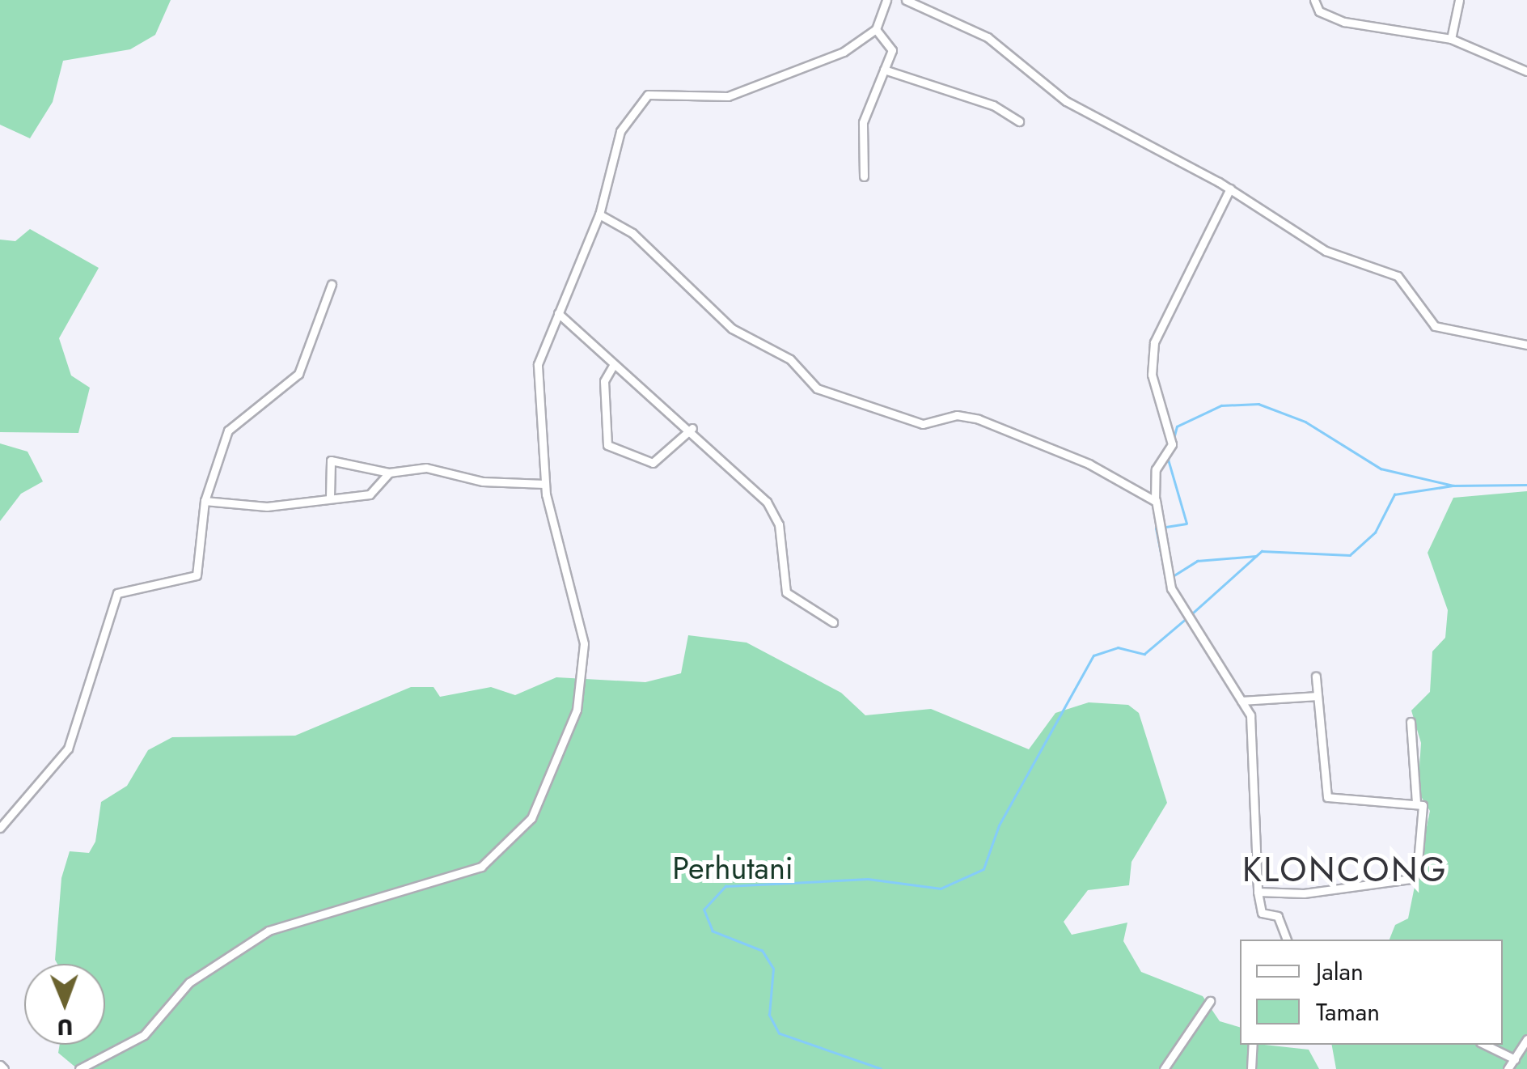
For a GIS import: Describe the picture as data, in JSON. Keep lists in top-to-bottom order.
{
  "districts": ["KLONCONG"],
  "parks": ["Perhutani"],
  "legend": ["Jalan", "Taman"],
  "north": "bottom"
}
